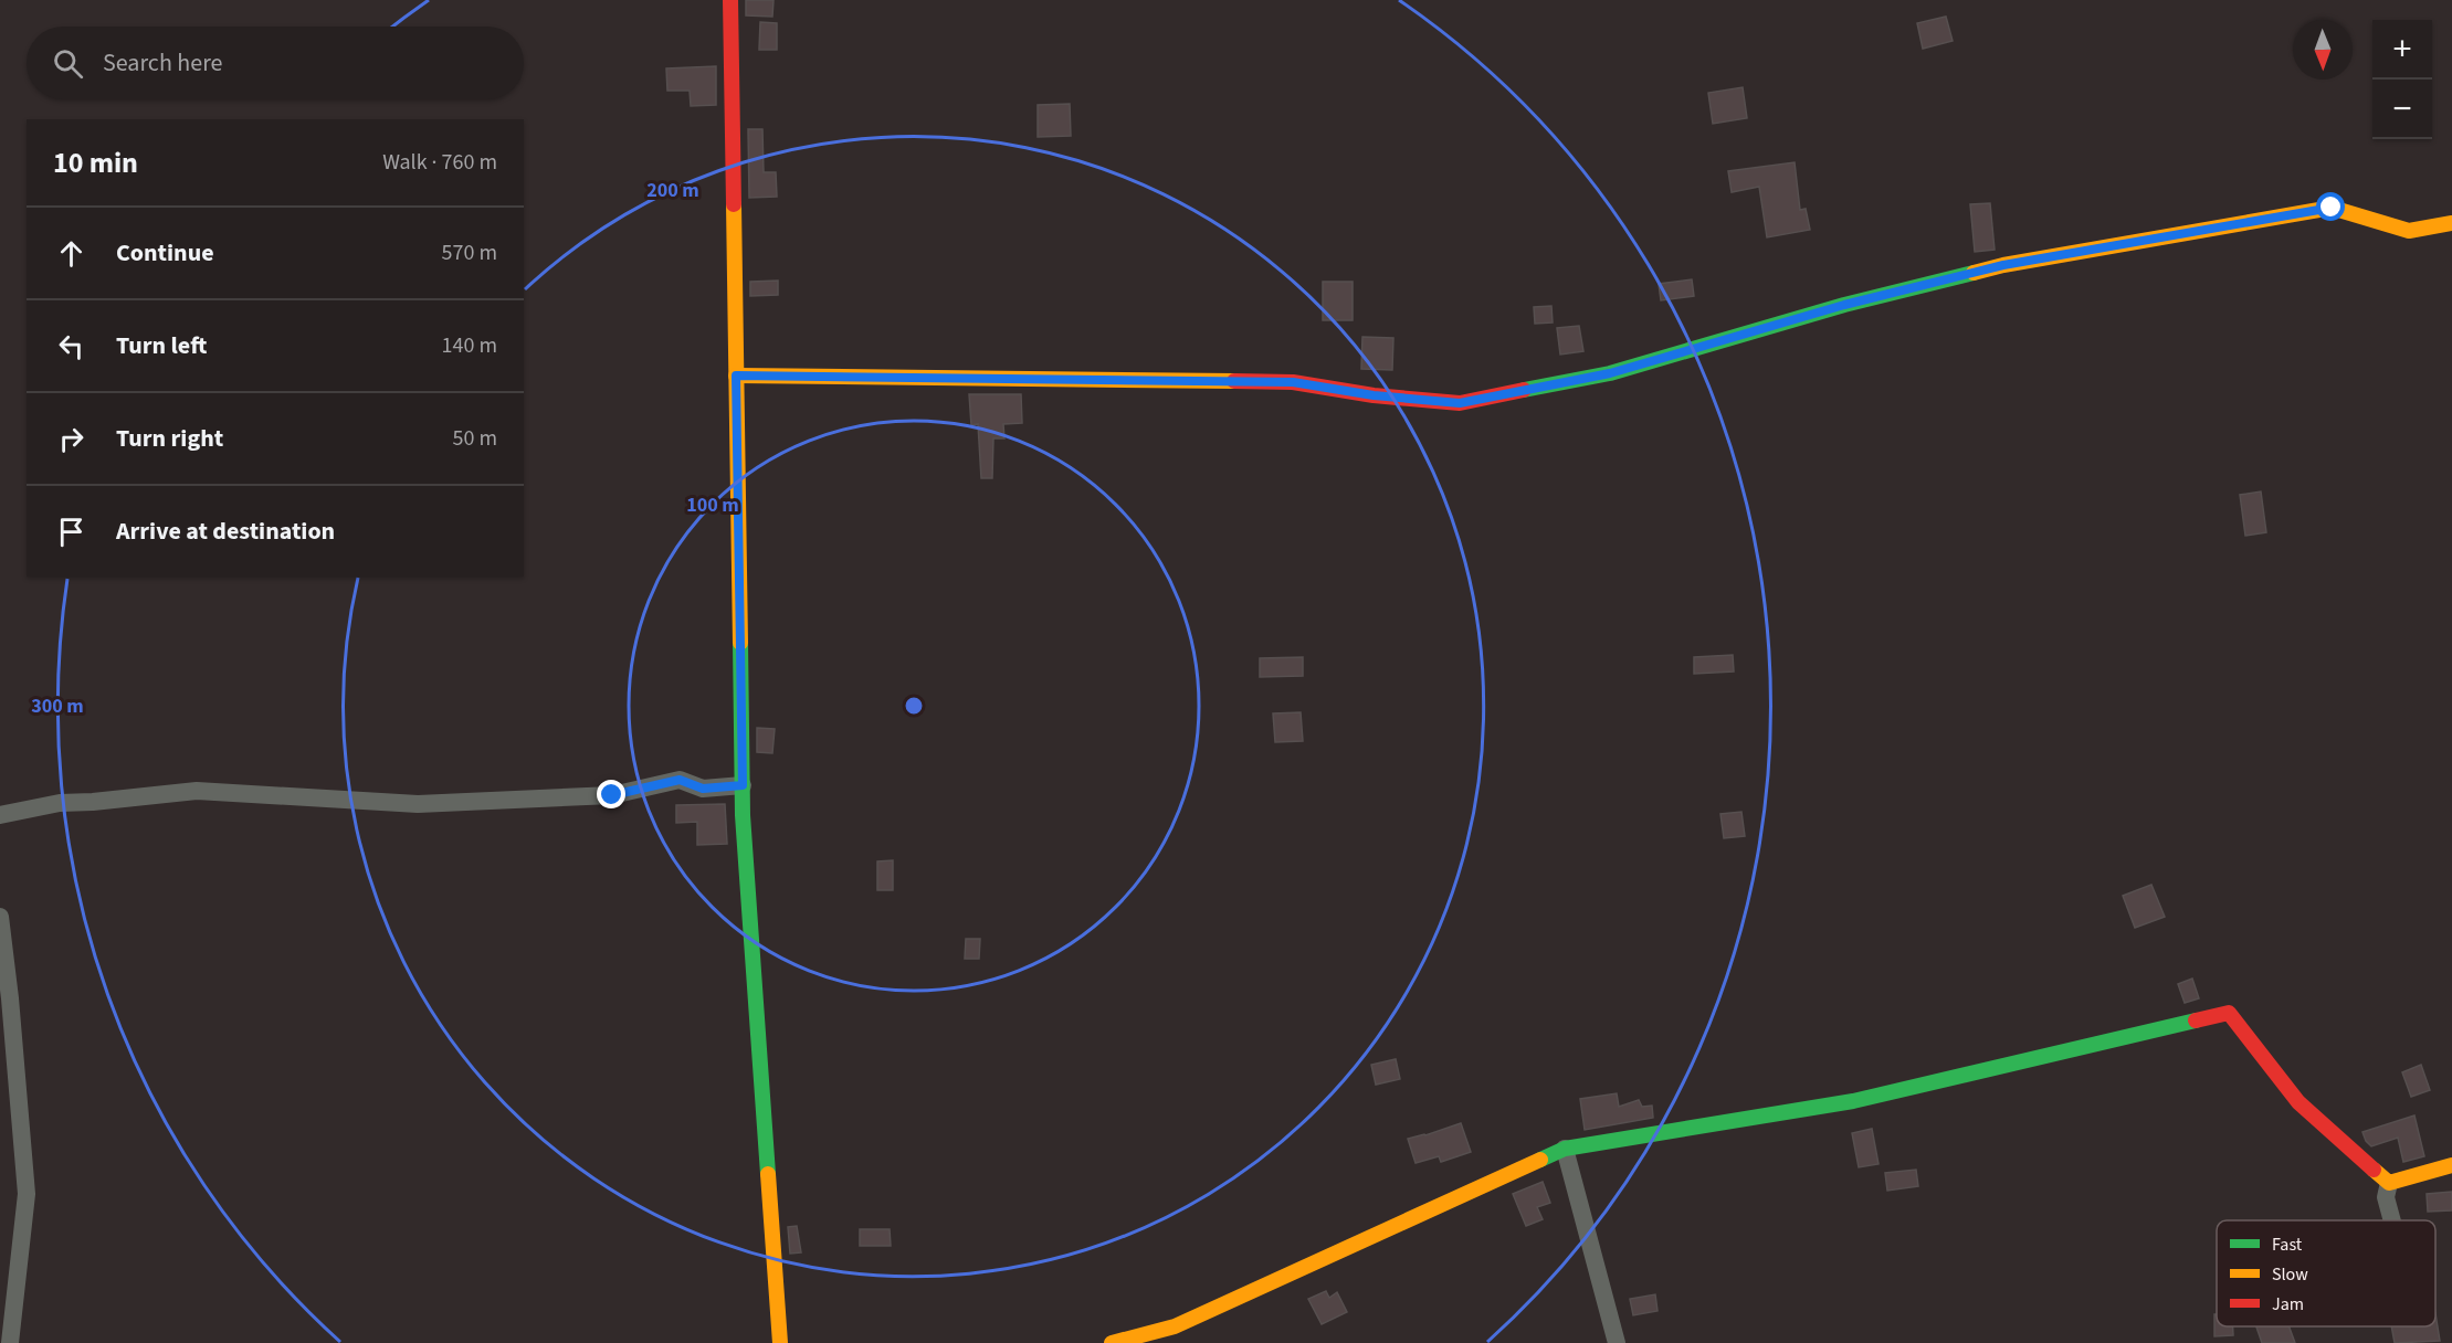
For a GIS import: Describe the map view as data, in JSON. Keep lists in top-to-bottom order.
{
  "legend": ["Fast", "Slow", "Jam"],
  "north": "bottom",
  "page": {
    "map_buttons": ["+", "−"],
    "search": "Search here",
    "heading": ["10 min", "Walk · 760 m"],
    "list": [
      ["Continue", "570 m"],
      ["Turn left", "140 m"],
      ["Turn right", "50 m"],
      "Arrive at destination"
    ]
  },
  "rings": ["200 m", "100 m", "300 m"]
}
